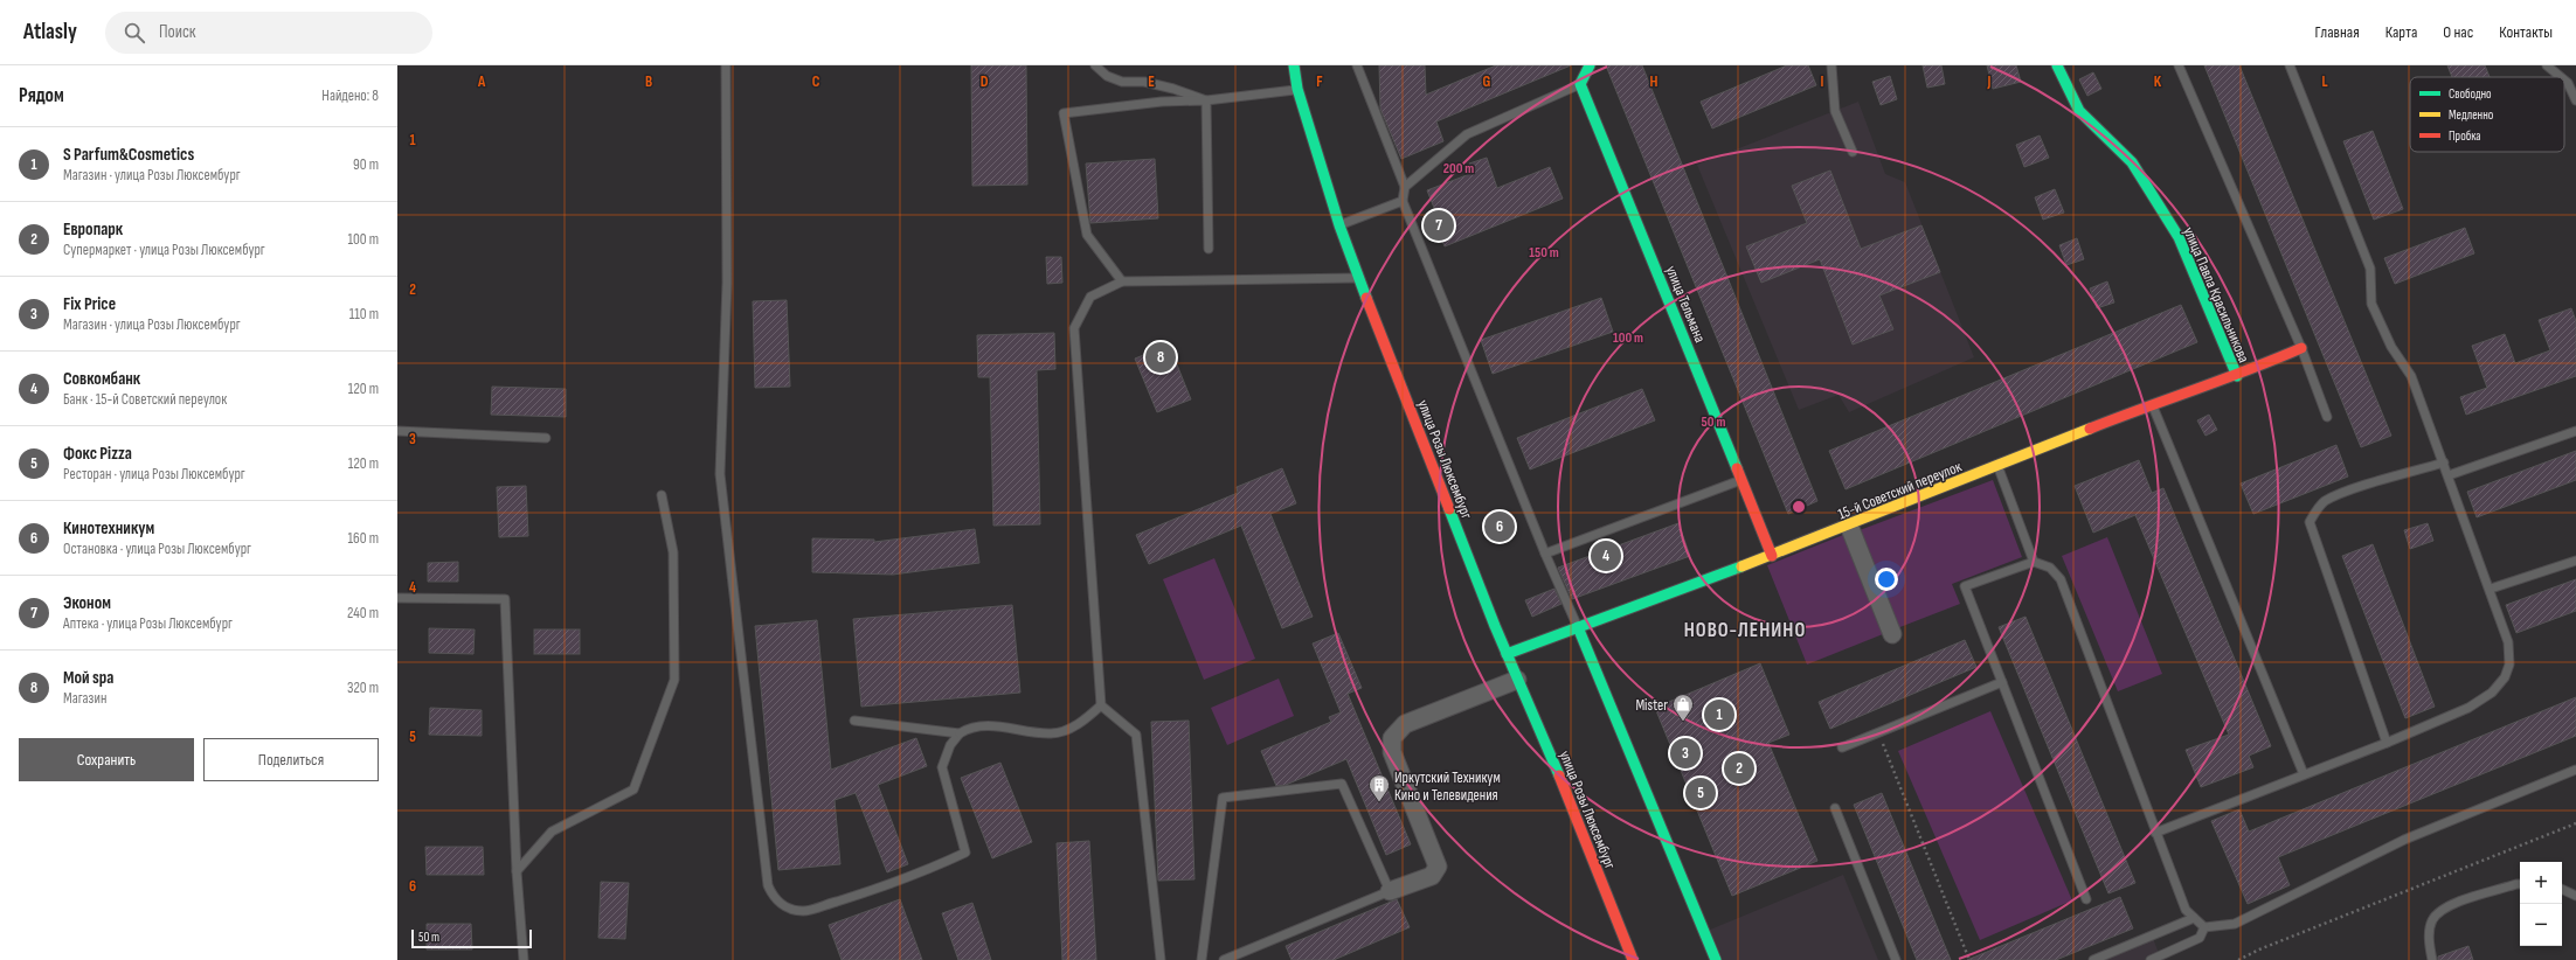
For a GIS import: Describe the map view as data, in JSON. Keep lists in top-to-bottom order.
{
  "streets": {
    "street": [
      "улица Павла Красильникова",
      "улица Тельмана",
      "улица Розы Люксембург",
      "15-й Советский переулок"
    ]
  },
  "crossings": [
    ["улица Павла Красильникова", "15-й Советский переулок"],
    ["улица Тельмана", "15-й Советский переулок"],
    ["улица Розы Люксембург", "15-й Советский переулок"]
  ],
  "districts": ["НОВО-ЛЕНИНО"],
  "places": {
    "shop": ["Mister"],
    "building": ["Иркутский Техникум Кино и Телевидения"]
  },
  "legend": ["Свободно", "Медленно", "Пробка"],
  "scale_bar": "50 m",
  "page": {
    "header": "Atlasly",
    "search": "Поиск",
    "nav": [
      "Главная",
      "Карта",
      "О нас",
      "Контакты"
    ],
    "heading": ["Рядом", "Найдено: 8"],
    "list": [
      {
        "mark": "1",
        "name": "S Parfum&Cosmetics",
        "note": "Магазин · улица Розы Люксембург",
        "value": "90 m"
      },
      {
        "mark": "2",
        "name": "Европарк",
        "note": "Супермаркет · улица Розы Люксембург",
        "value": "100 m"
      },
      {
        "mark": "3",
        "name": "Fix Price",
        "note": "Магазин · улица Розы Люксембург",
        "value": "110 m"
      },
      {
        "mark": "4",
        "name": "Совкомбанк",
        "note": "Банк · 15-й Советский переулок",
        "value": "120 m"
      },
      {
        "mark": "5",
        "name": "Фокс Pizza",
        "note": "Ресторан · улица Розы Люксембург",
        "value": "120 m"
      },
      {
        "mark": "6",
        "name": "Кинотехникум",
        "note": "Остановка · улица Розы Люксембург",
        "value": "160 m"
      },
      {
        "mark": "7",
        "name": "Эконом",
        "note": "Аптека · улица Розы Люксембург",
        "value": "240 m"
      },
      {
        "mark": "8",
        "name": "Мой spa",
        "note": "Магазин",
        "value": "320 m"
      }
    ],
    "pins": [
      "7",
      "8",
      "6",
      "4",
      "1",
      "3",
      "2",
      "5"
    ],
    "buttons": ["Сохранить", "Поделиться"],
    "map_buttons": ["+", "−"],
    "scale": "50 m"
  },
  "grid": {
    "columns": [
      "A",
      "B",
      "C",
      "D",
      "E",
      "F",
      "G",
      "H",
      "I",
      "J",
      "K",
      "L"
    ],
    "rows": [
      "1",
      "2",
      "3",
      "4",
      "5",
      "6"
    ]
  },
  "rings": [
    "200 m",
    "150 m",
    "100 m",
    "50 m"
  ]
}
